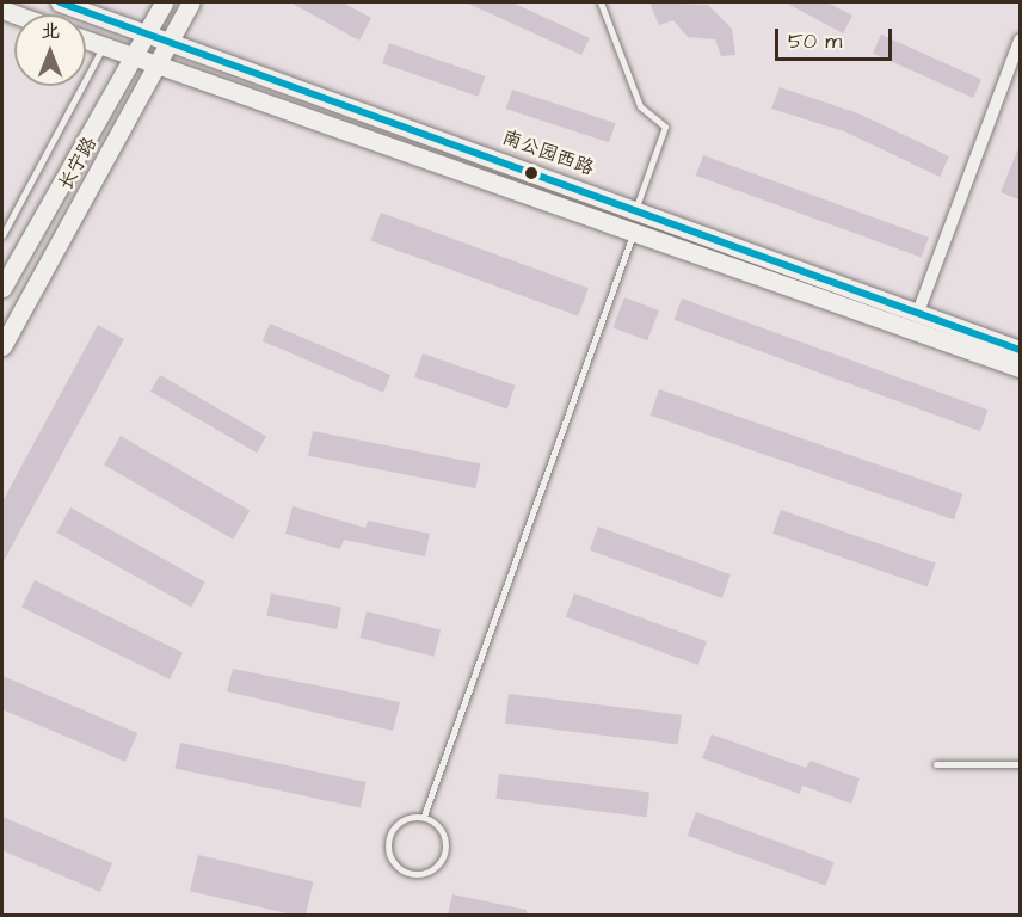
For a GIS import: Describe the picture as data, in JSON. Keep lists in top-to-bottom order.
{
  "streets": {
    "main road": ["南公园西路", "长宁路"]
  },
  "crossings": [
    ["南公园西路", "长宁路"]
  ],
  "scale_bar": "50 m",
  "north": "top"
}
